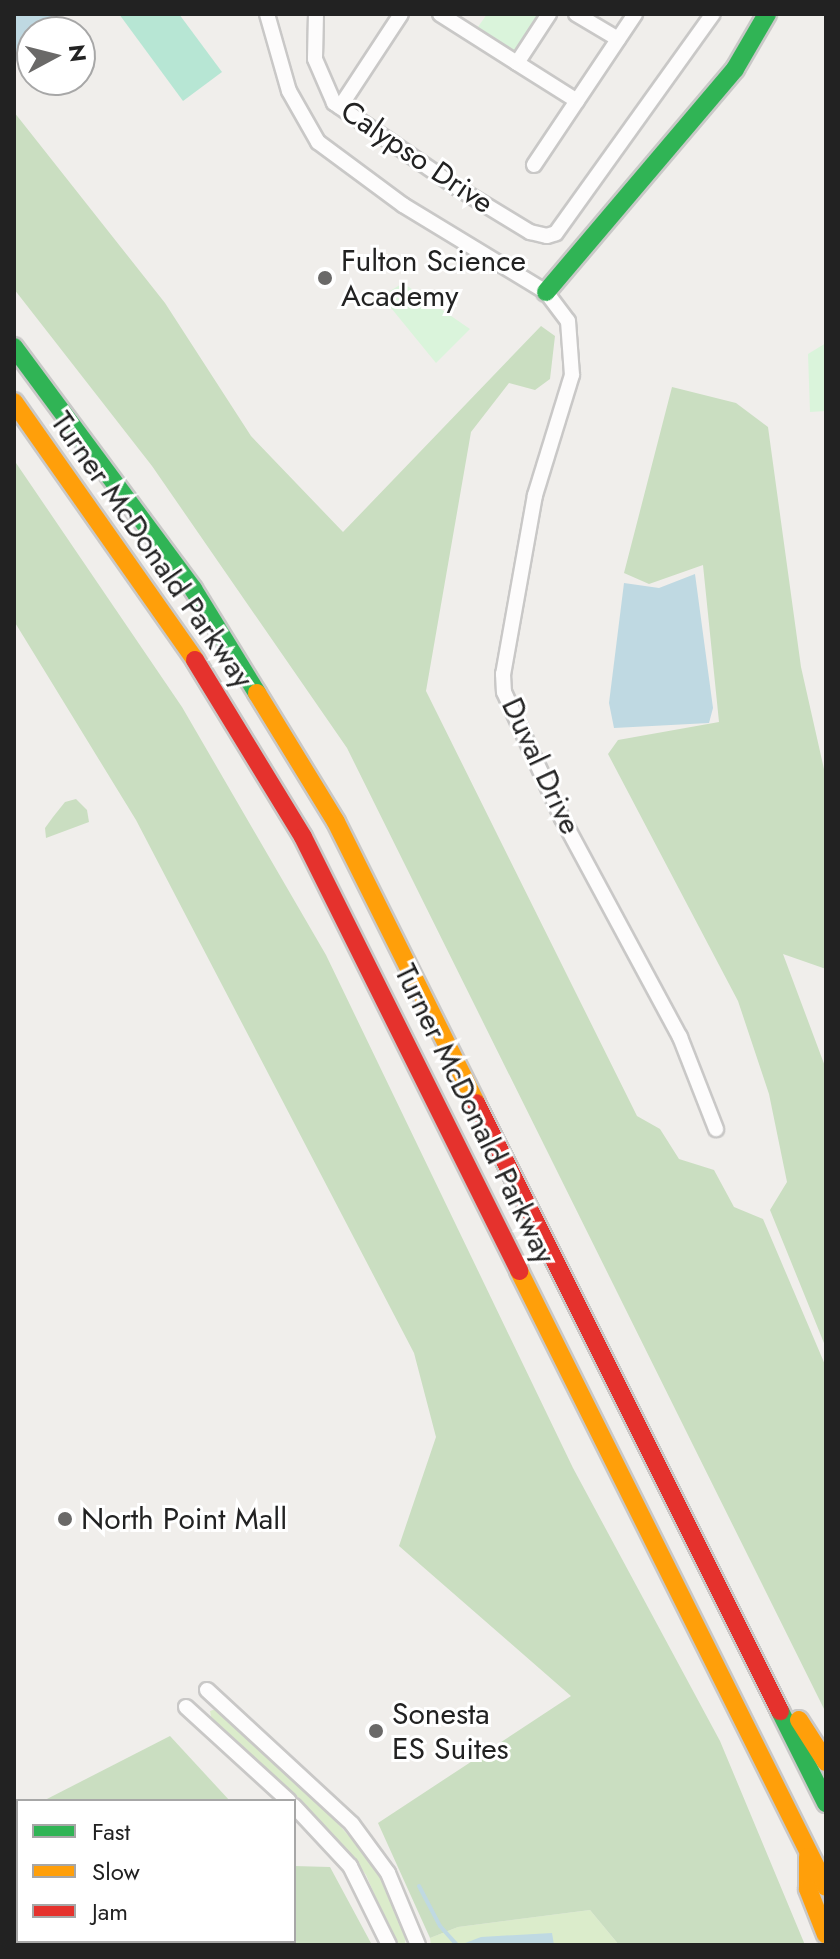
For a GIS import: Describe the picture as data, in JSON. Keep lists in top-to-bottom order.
{
  "streets": {
    "main road": ["Turner McDonald Parkway"],
    "street": ["Calypso Drive", "Duval Drive"]
  },
  "places": ["Fulton Science Academy", "North Point Mall", "Sonesta ES Suites"],
  "legend": ["Fast", "Slow", "Jam"],
  "north": "right"
}
